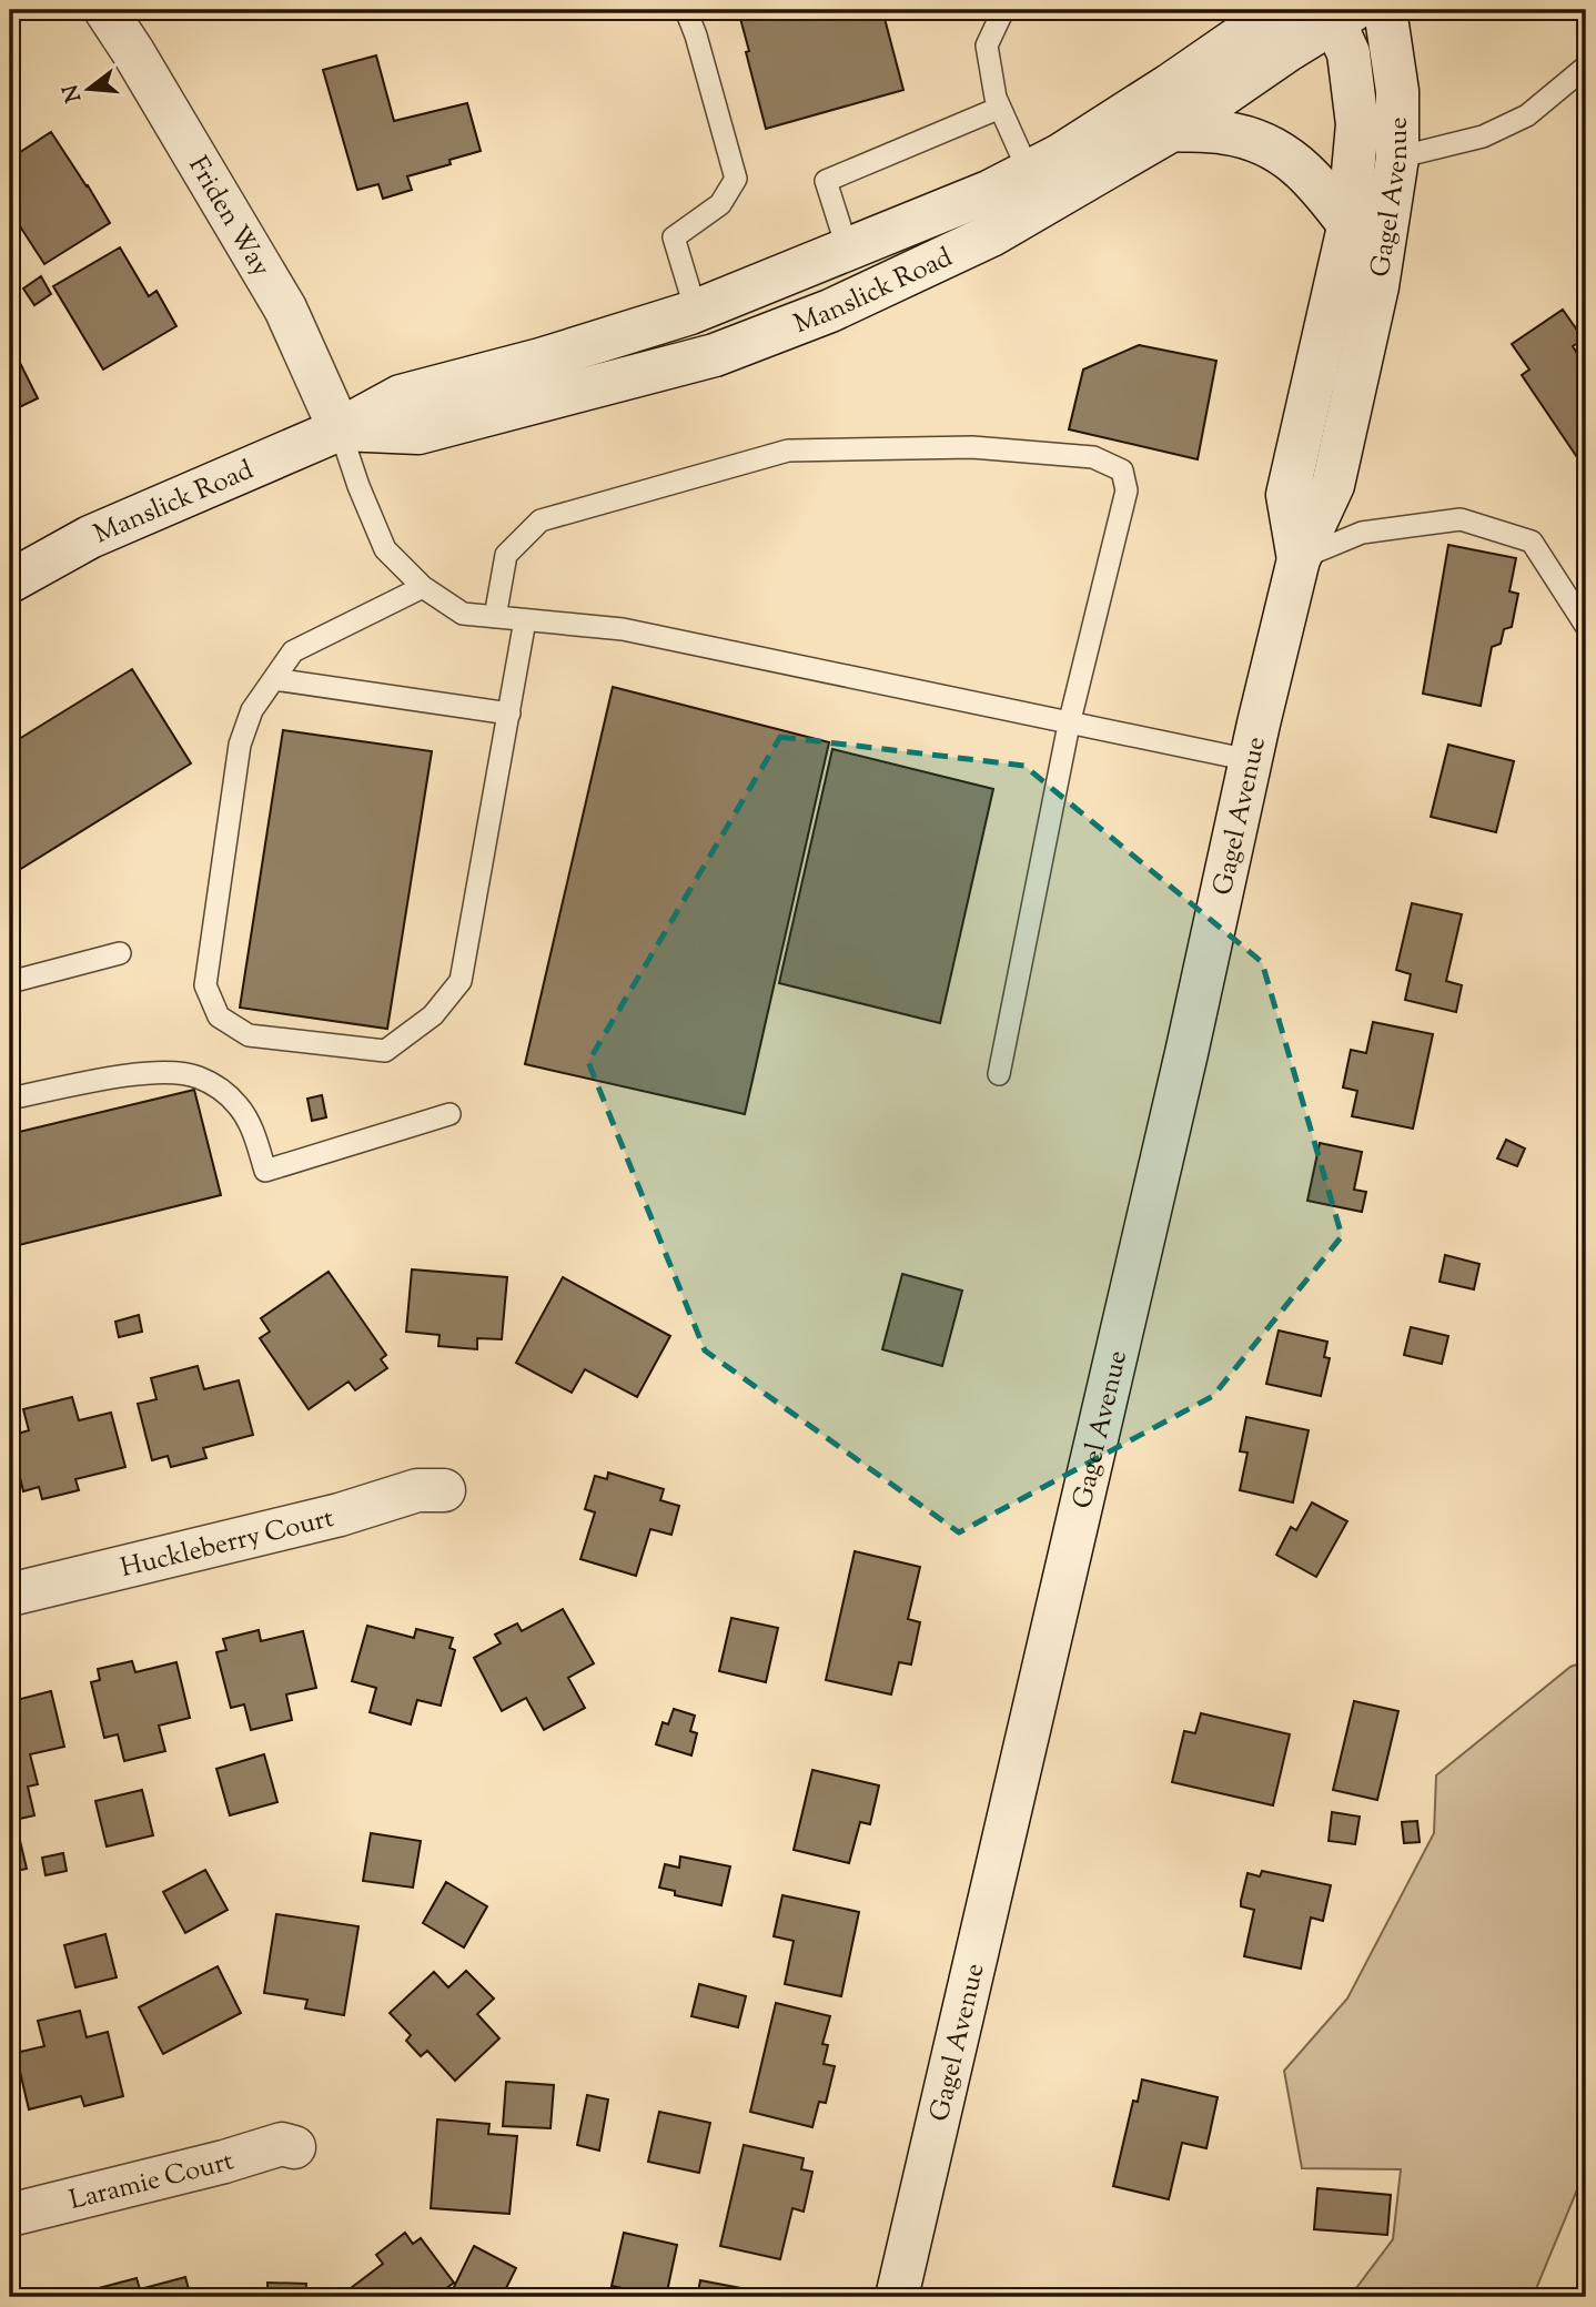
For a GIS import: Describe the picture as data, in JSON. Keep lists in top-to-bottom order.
{
  "streets": {
    "street": [
      "Gagel Avenue",
      "Friden Way",
      "Manslick Road",
      "Huckleberry Court",
      "Laramie Court"
    ]
  },
  "crossings": [
    ["Gagel Avenue", "Manslick Road"],
    ["Friden Way", "Manslick Road"]
  ],
  "north": "left"
}
